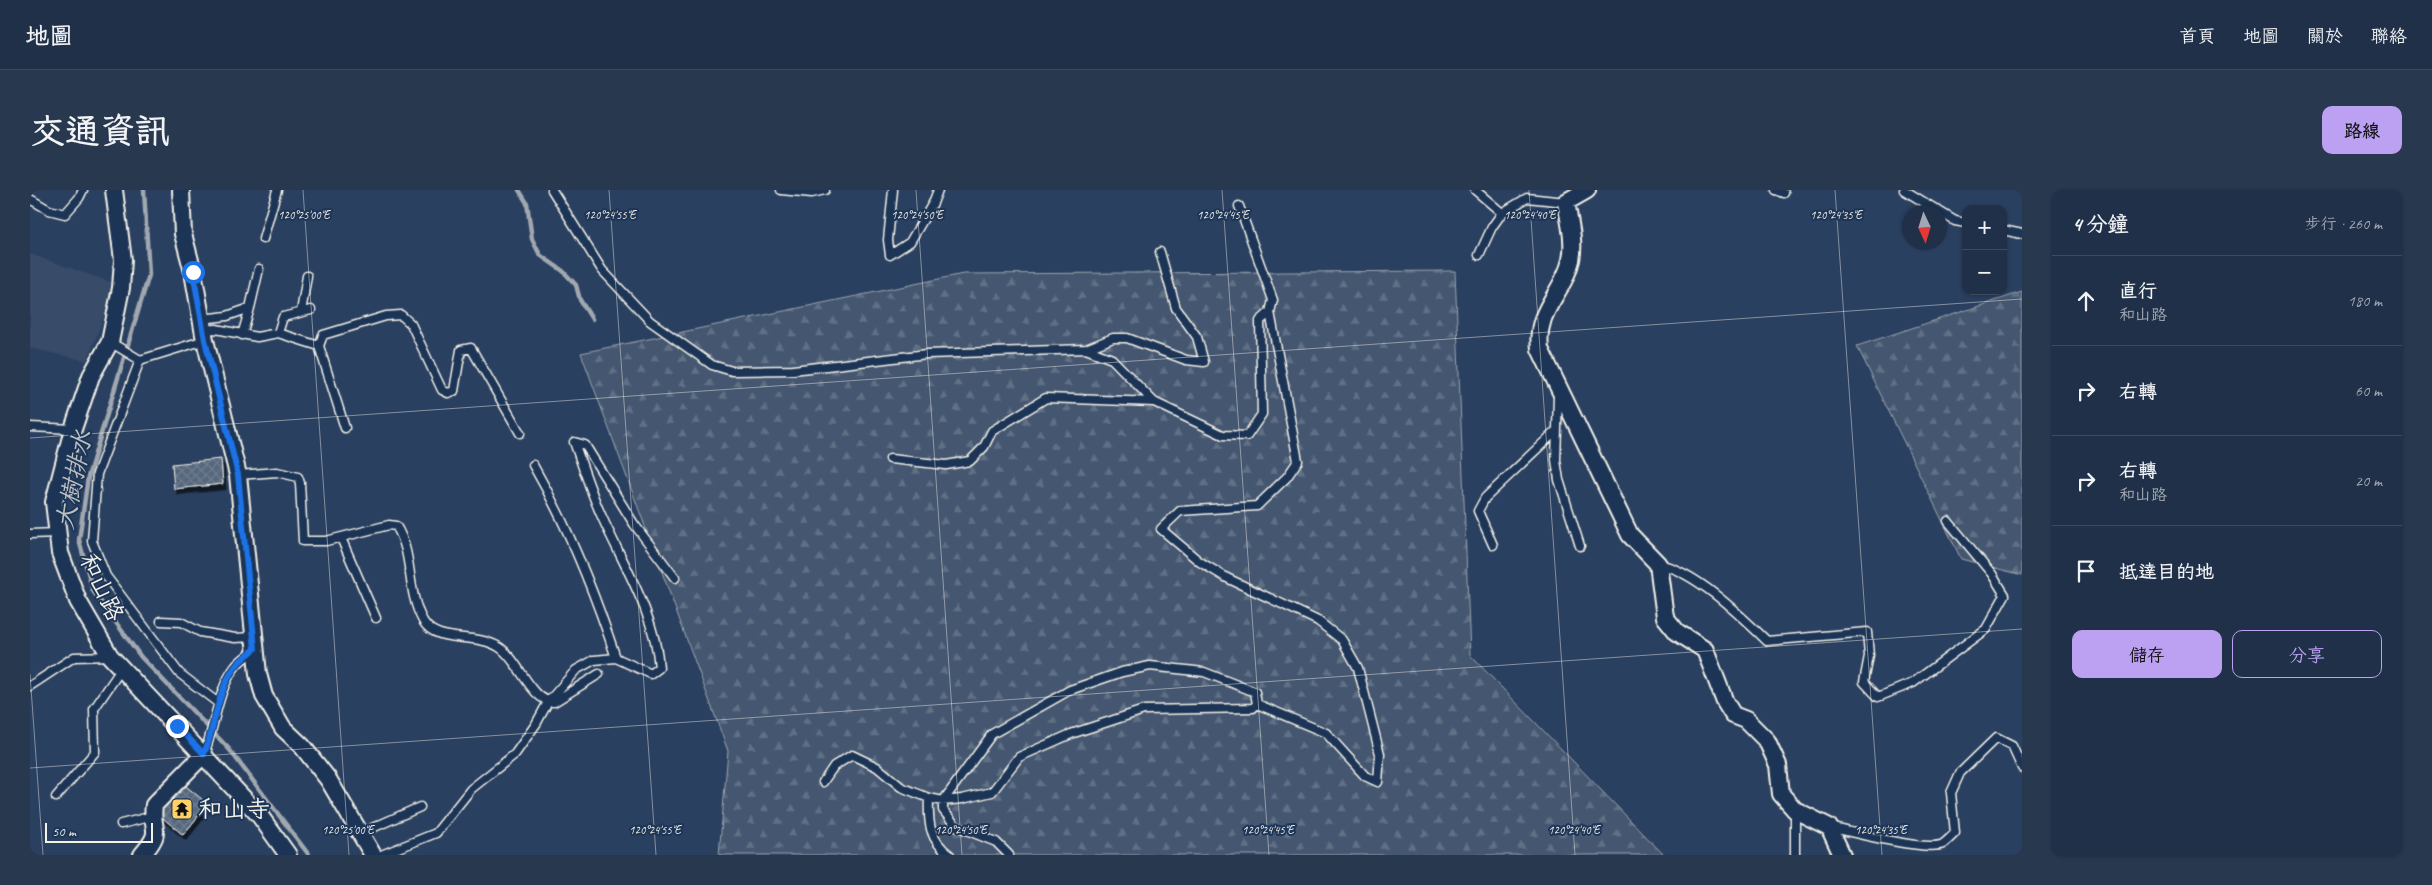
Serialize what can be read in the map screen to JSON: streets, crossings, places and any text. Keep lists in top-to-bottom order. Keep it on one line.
{"streets":{"street":["和山路"]},"water":["大樹排水"],"places":{"temple":["和山寺"]},"scale_bar":"50 m","north":"bottom","page":{"header":"地圖","nav":["首頁","地圖","關於","聯絡"],"buttons":["路線",["儲存","分享"]],"title":"交通資訊","heading":["4 分鐘","步行 · 260 m"],"map_buttons":["+","−"],"list":[["直行","和山路","180 m"],["右轉","60 m"],["右轉","和山路","20 m"],"抵達目的地"],"scale":"50 m"},"coordinates":["120°25'00\"E","120°24'55\"E","120°24'50\"E","120°24'45\"E","120°24'40\"E","120°24'35\"E"]}
